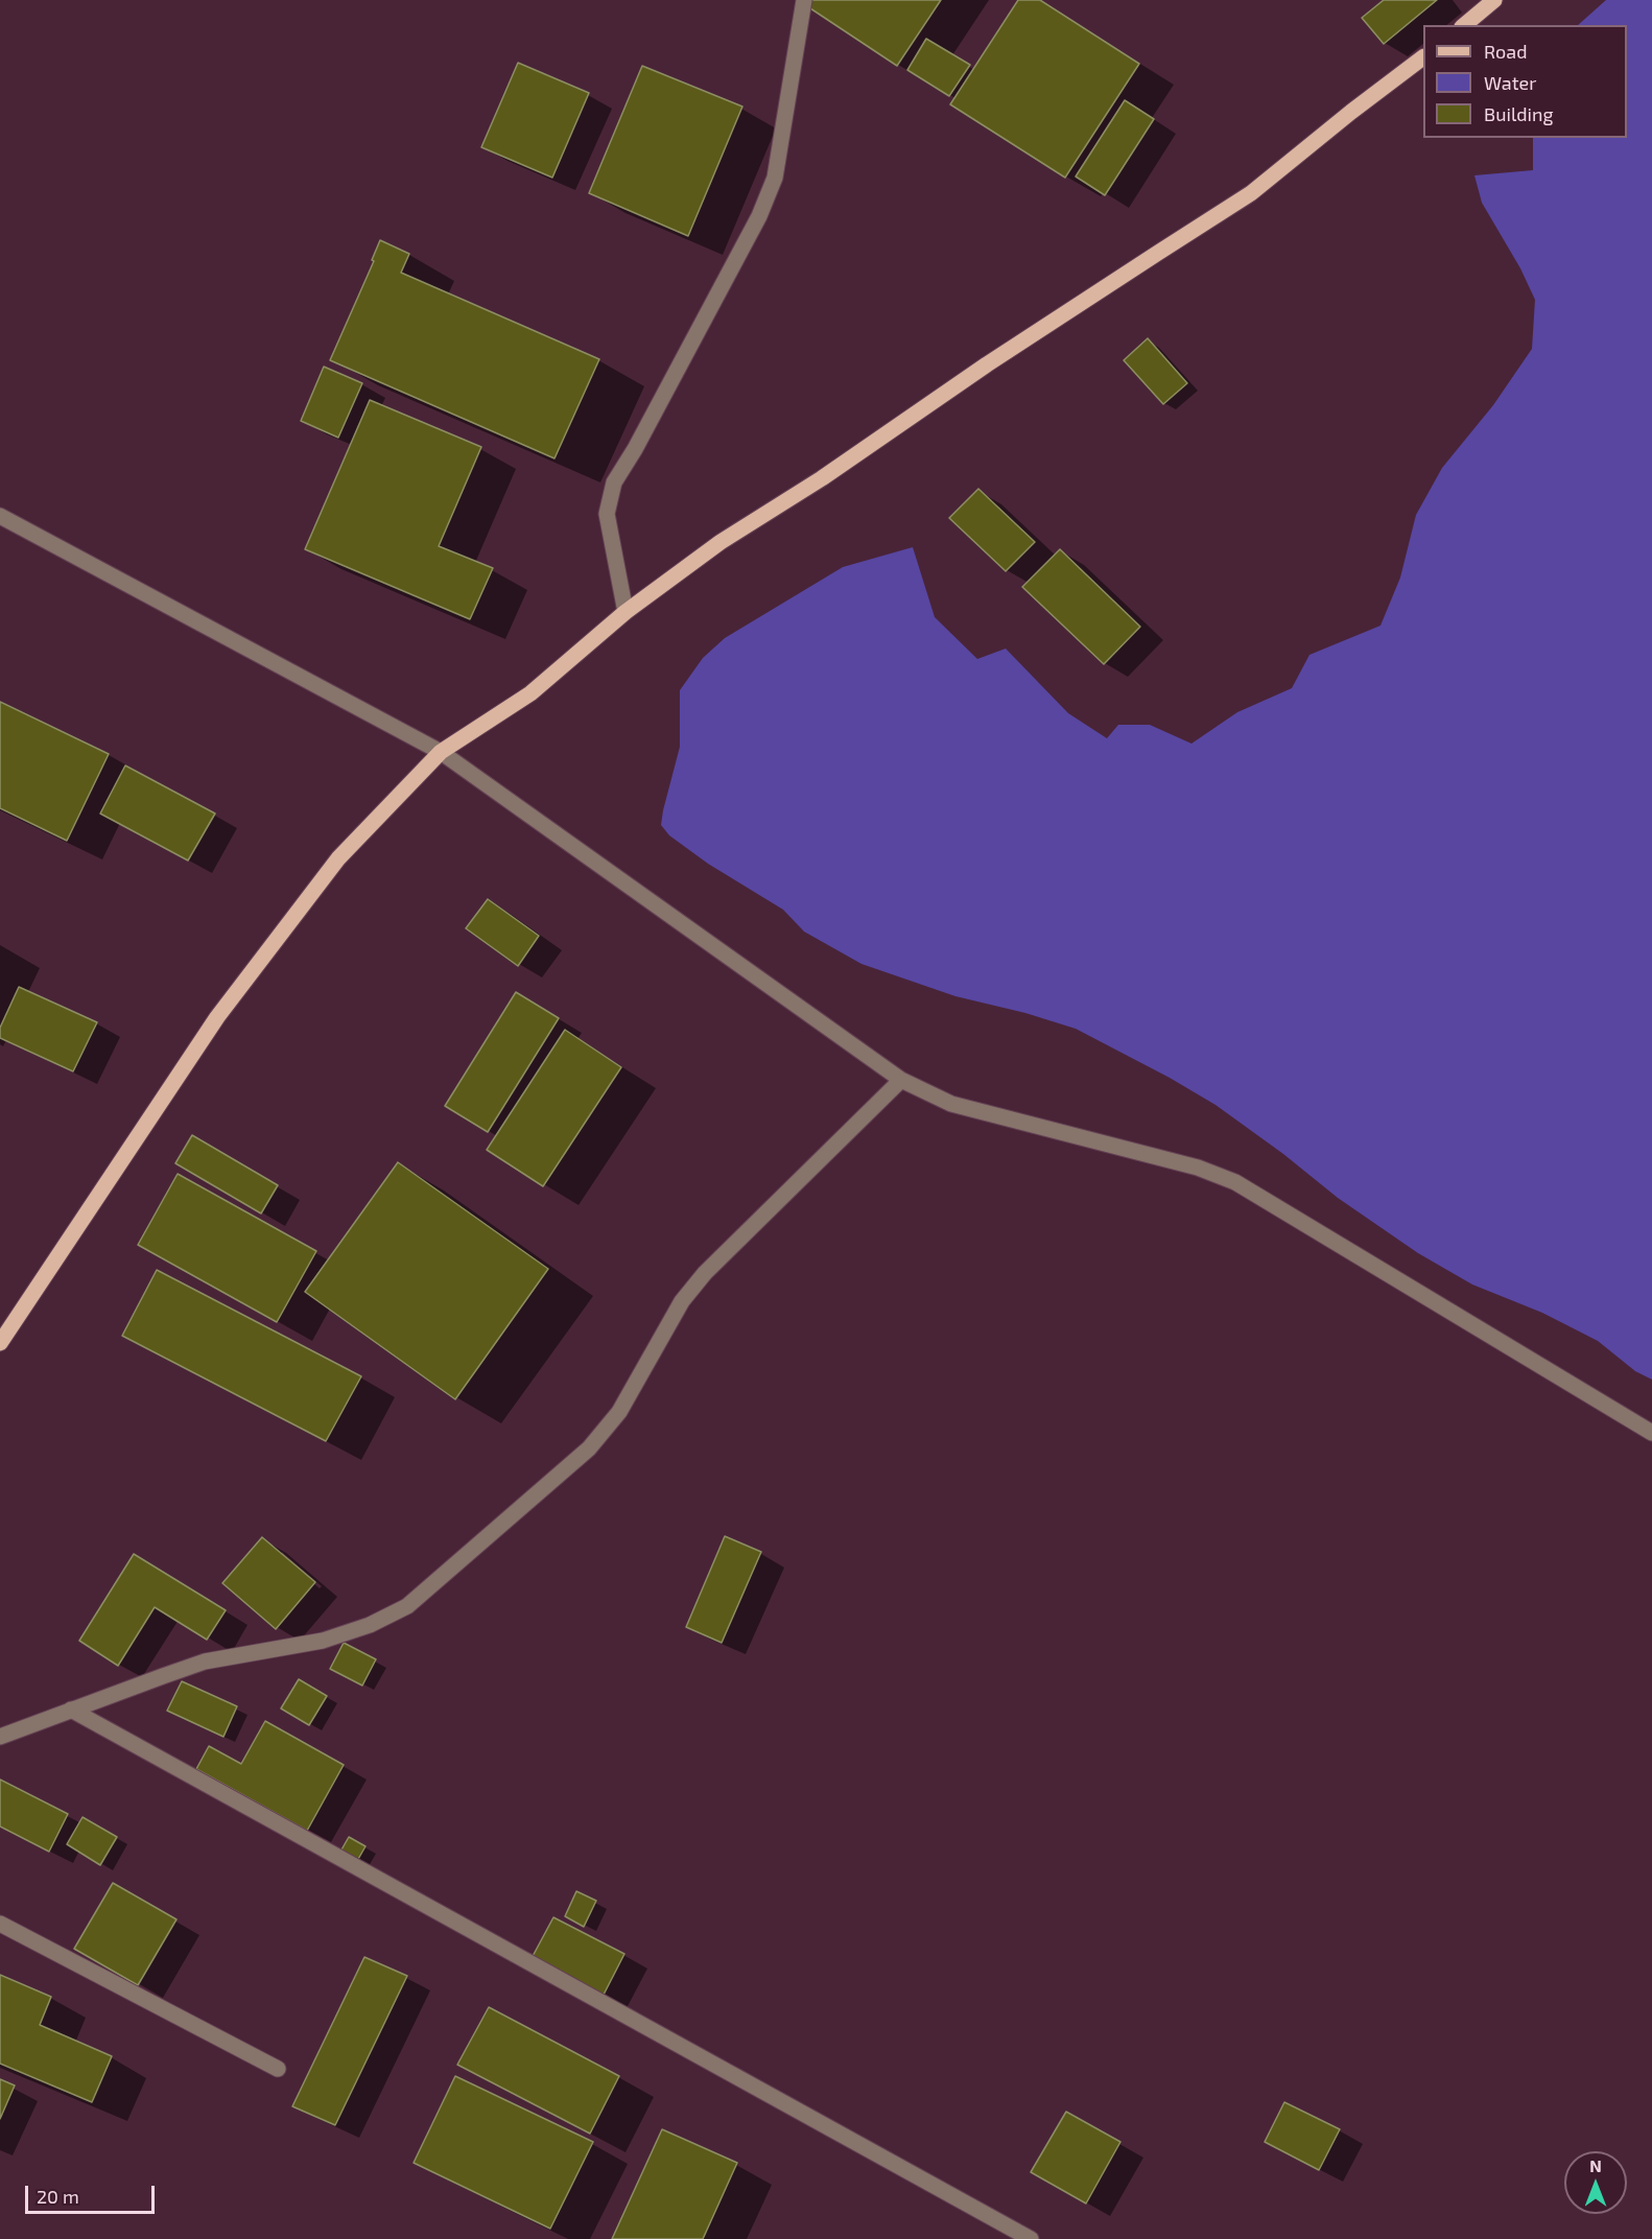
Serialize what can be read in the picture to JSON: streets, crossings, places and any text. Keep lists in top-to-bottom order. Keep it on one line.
{"legend":["Road","Water","Building"],"scale_bar":"20 m","north":"top"}
